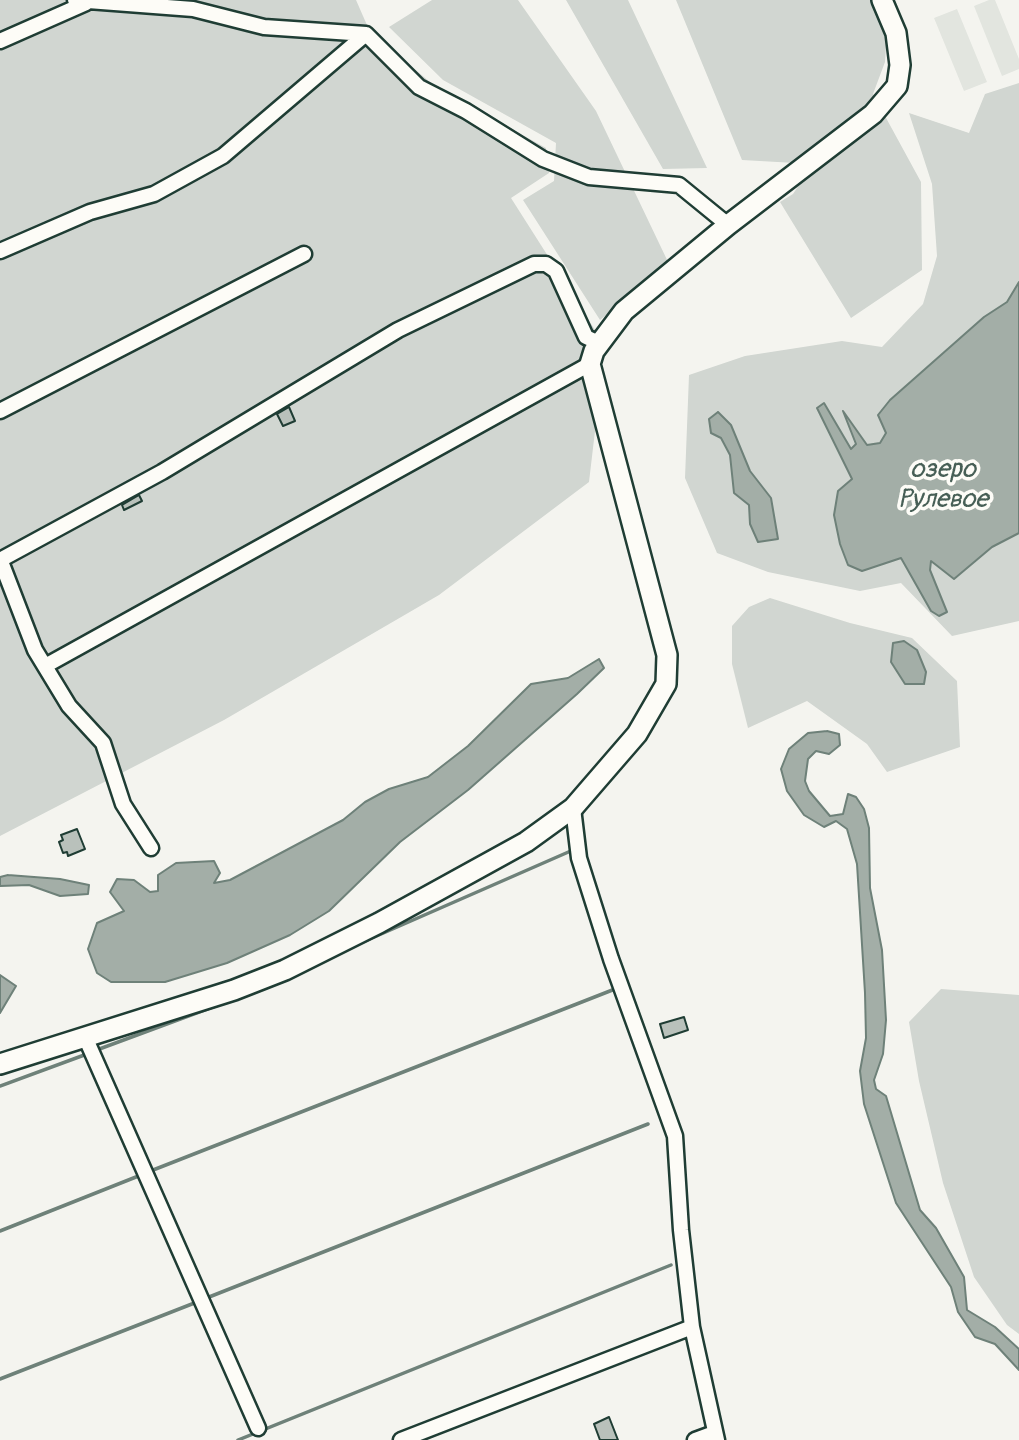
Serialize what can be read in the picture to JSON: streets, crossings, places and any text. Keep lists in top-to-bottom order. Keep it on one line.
{"water":["озеро Рулевое"]}
